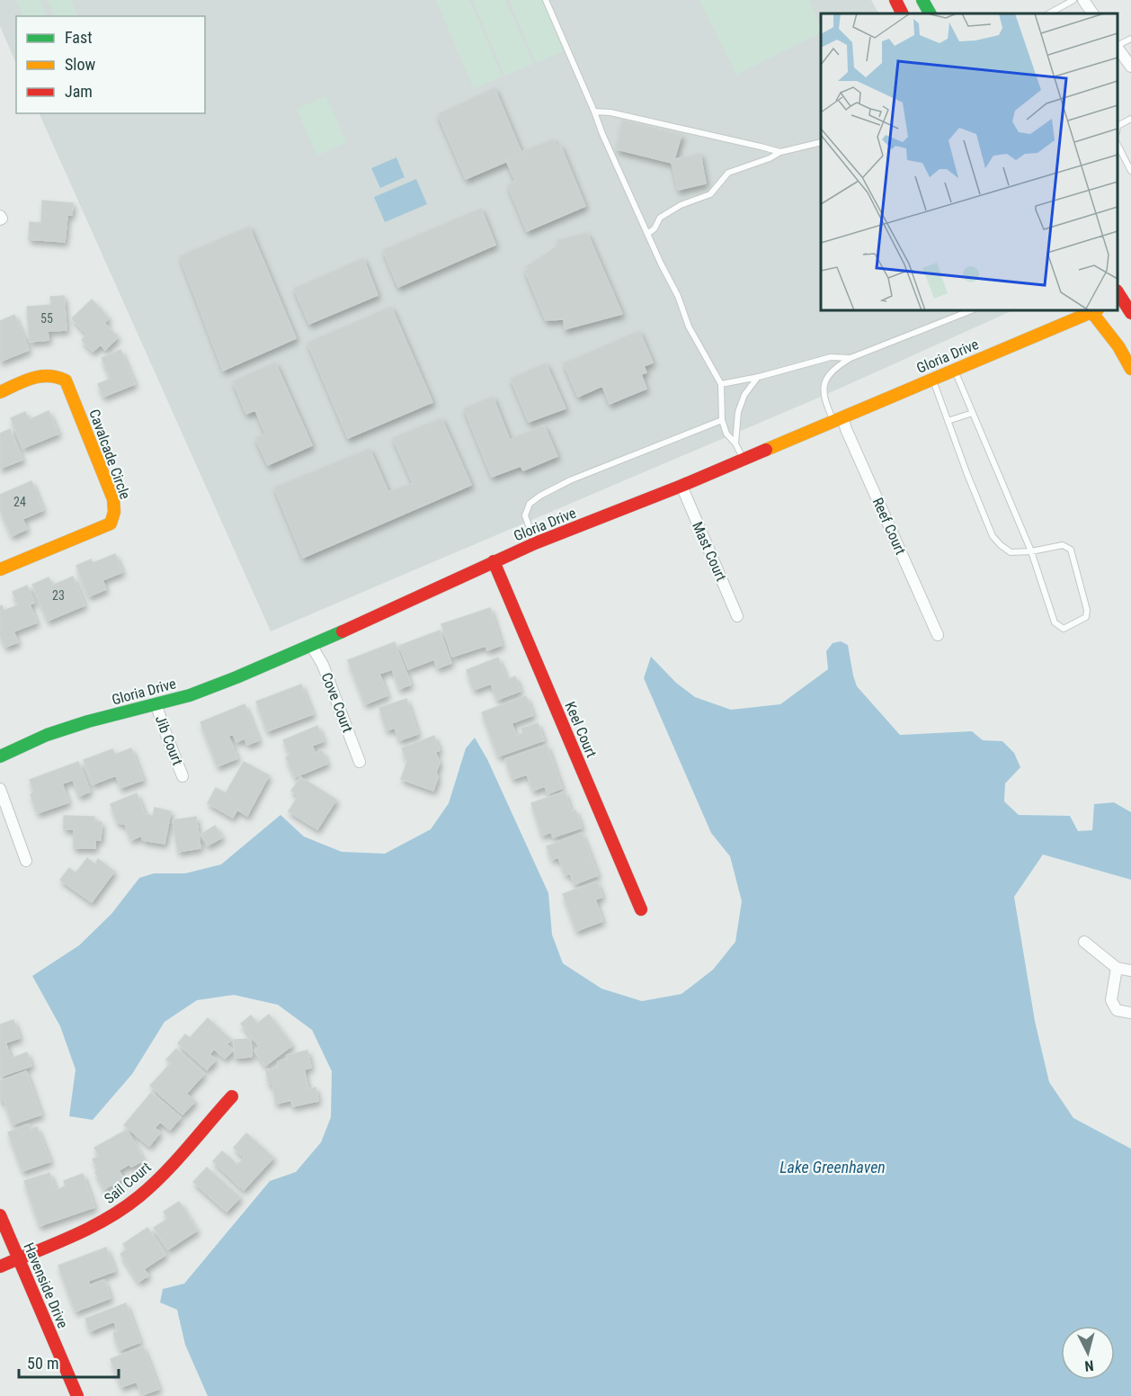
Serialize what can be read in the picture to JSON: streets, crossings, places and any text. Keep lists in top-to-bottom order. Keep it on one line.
{"streets":{"street":["Gloria Drive","Cavalcade Circle","Reef Court","Mast Court","Cove Court","Keel Court","Jib Court","Sail Court","Havenside Drive"]},"crossings":[["Gloria Drive","Reef Court"],["Gloria Drive","Mast Court"],["Gloria Drive","Cove Court"],["Gloria Drive","Keel Court"],["Gloria Drive","Jib Court"],["Sail Court","Havenside Drive"]],"water":["Lake Greenhaven"],"house_numbers":["55","24","23"],"legend":["Fast","Slow","Jam"],"scale_bar":"50 m","north":"bottom"}
